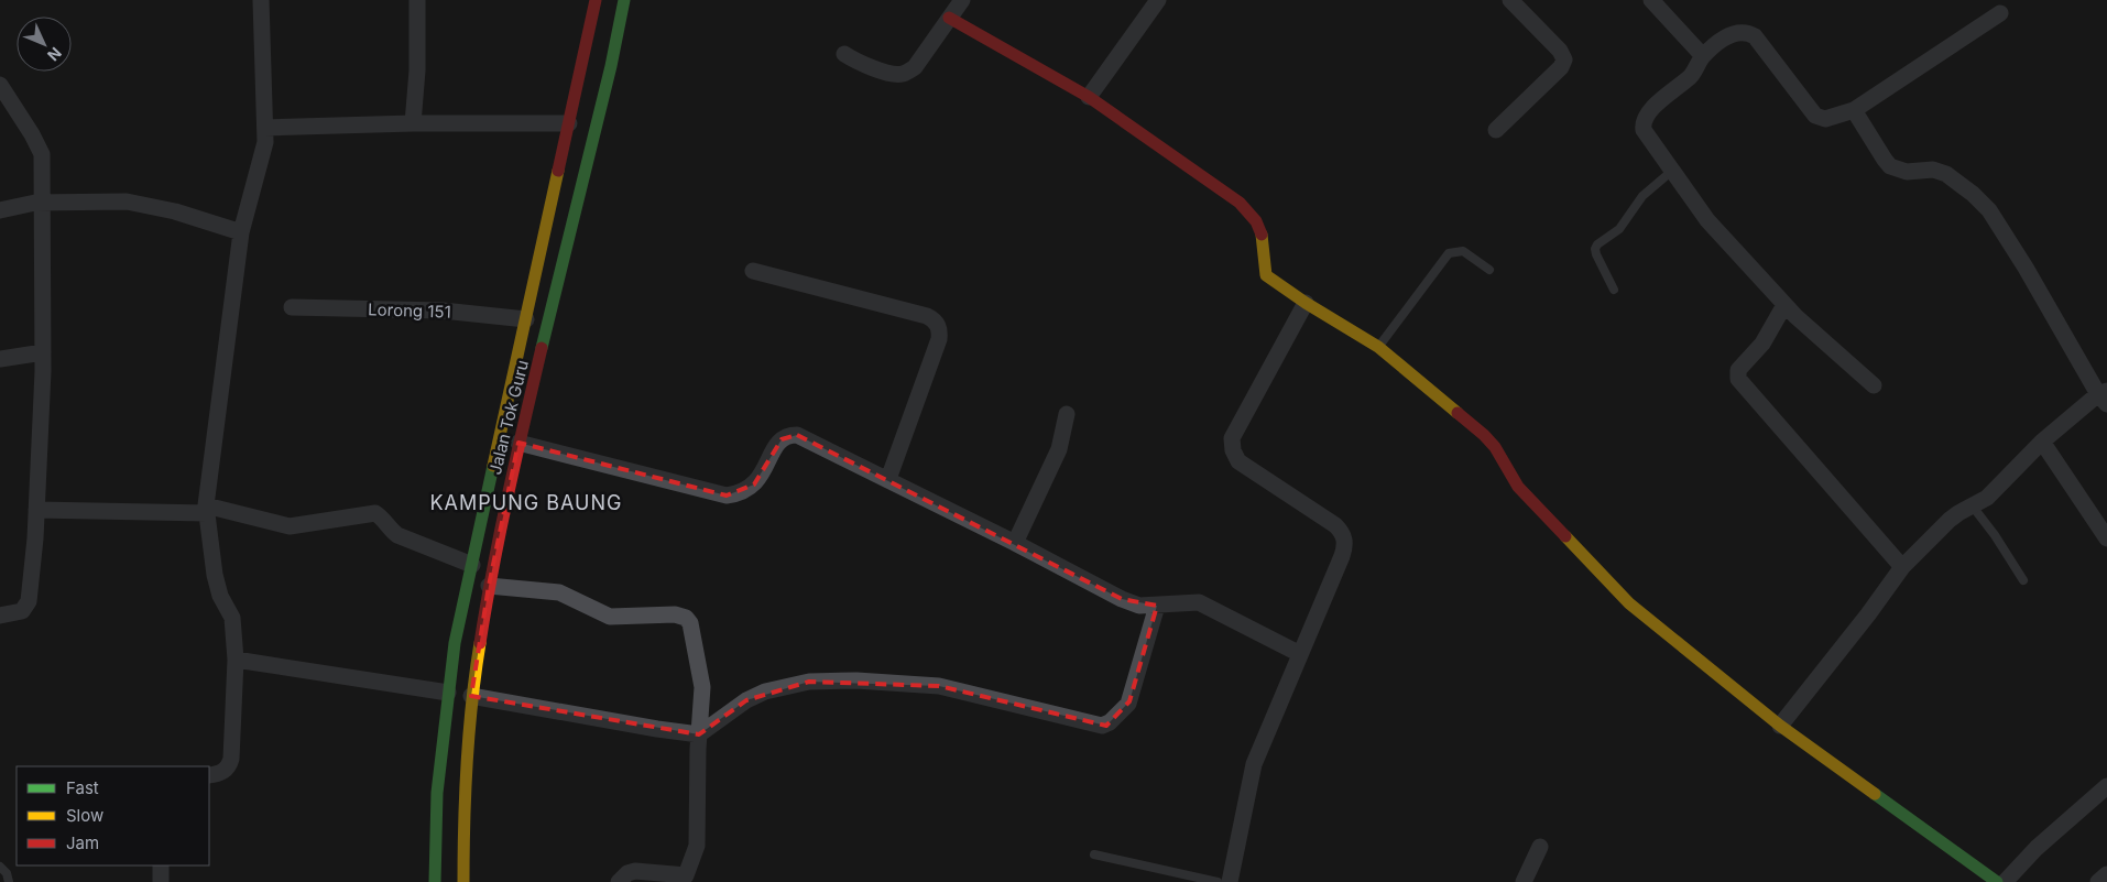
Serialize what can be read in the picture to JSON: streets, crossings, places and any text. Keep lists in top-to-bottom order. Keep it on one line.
{"streets":{"main road":["Jalan Tok Guru"],"street":["Lorong 151"]},"crossings":[["Lorong 151","Jalan Tok Guru"]],"districts":["KAMPUNG BAUNG"],"legend":["Fast","Slow","Jam"],"north":"bottom right"}
